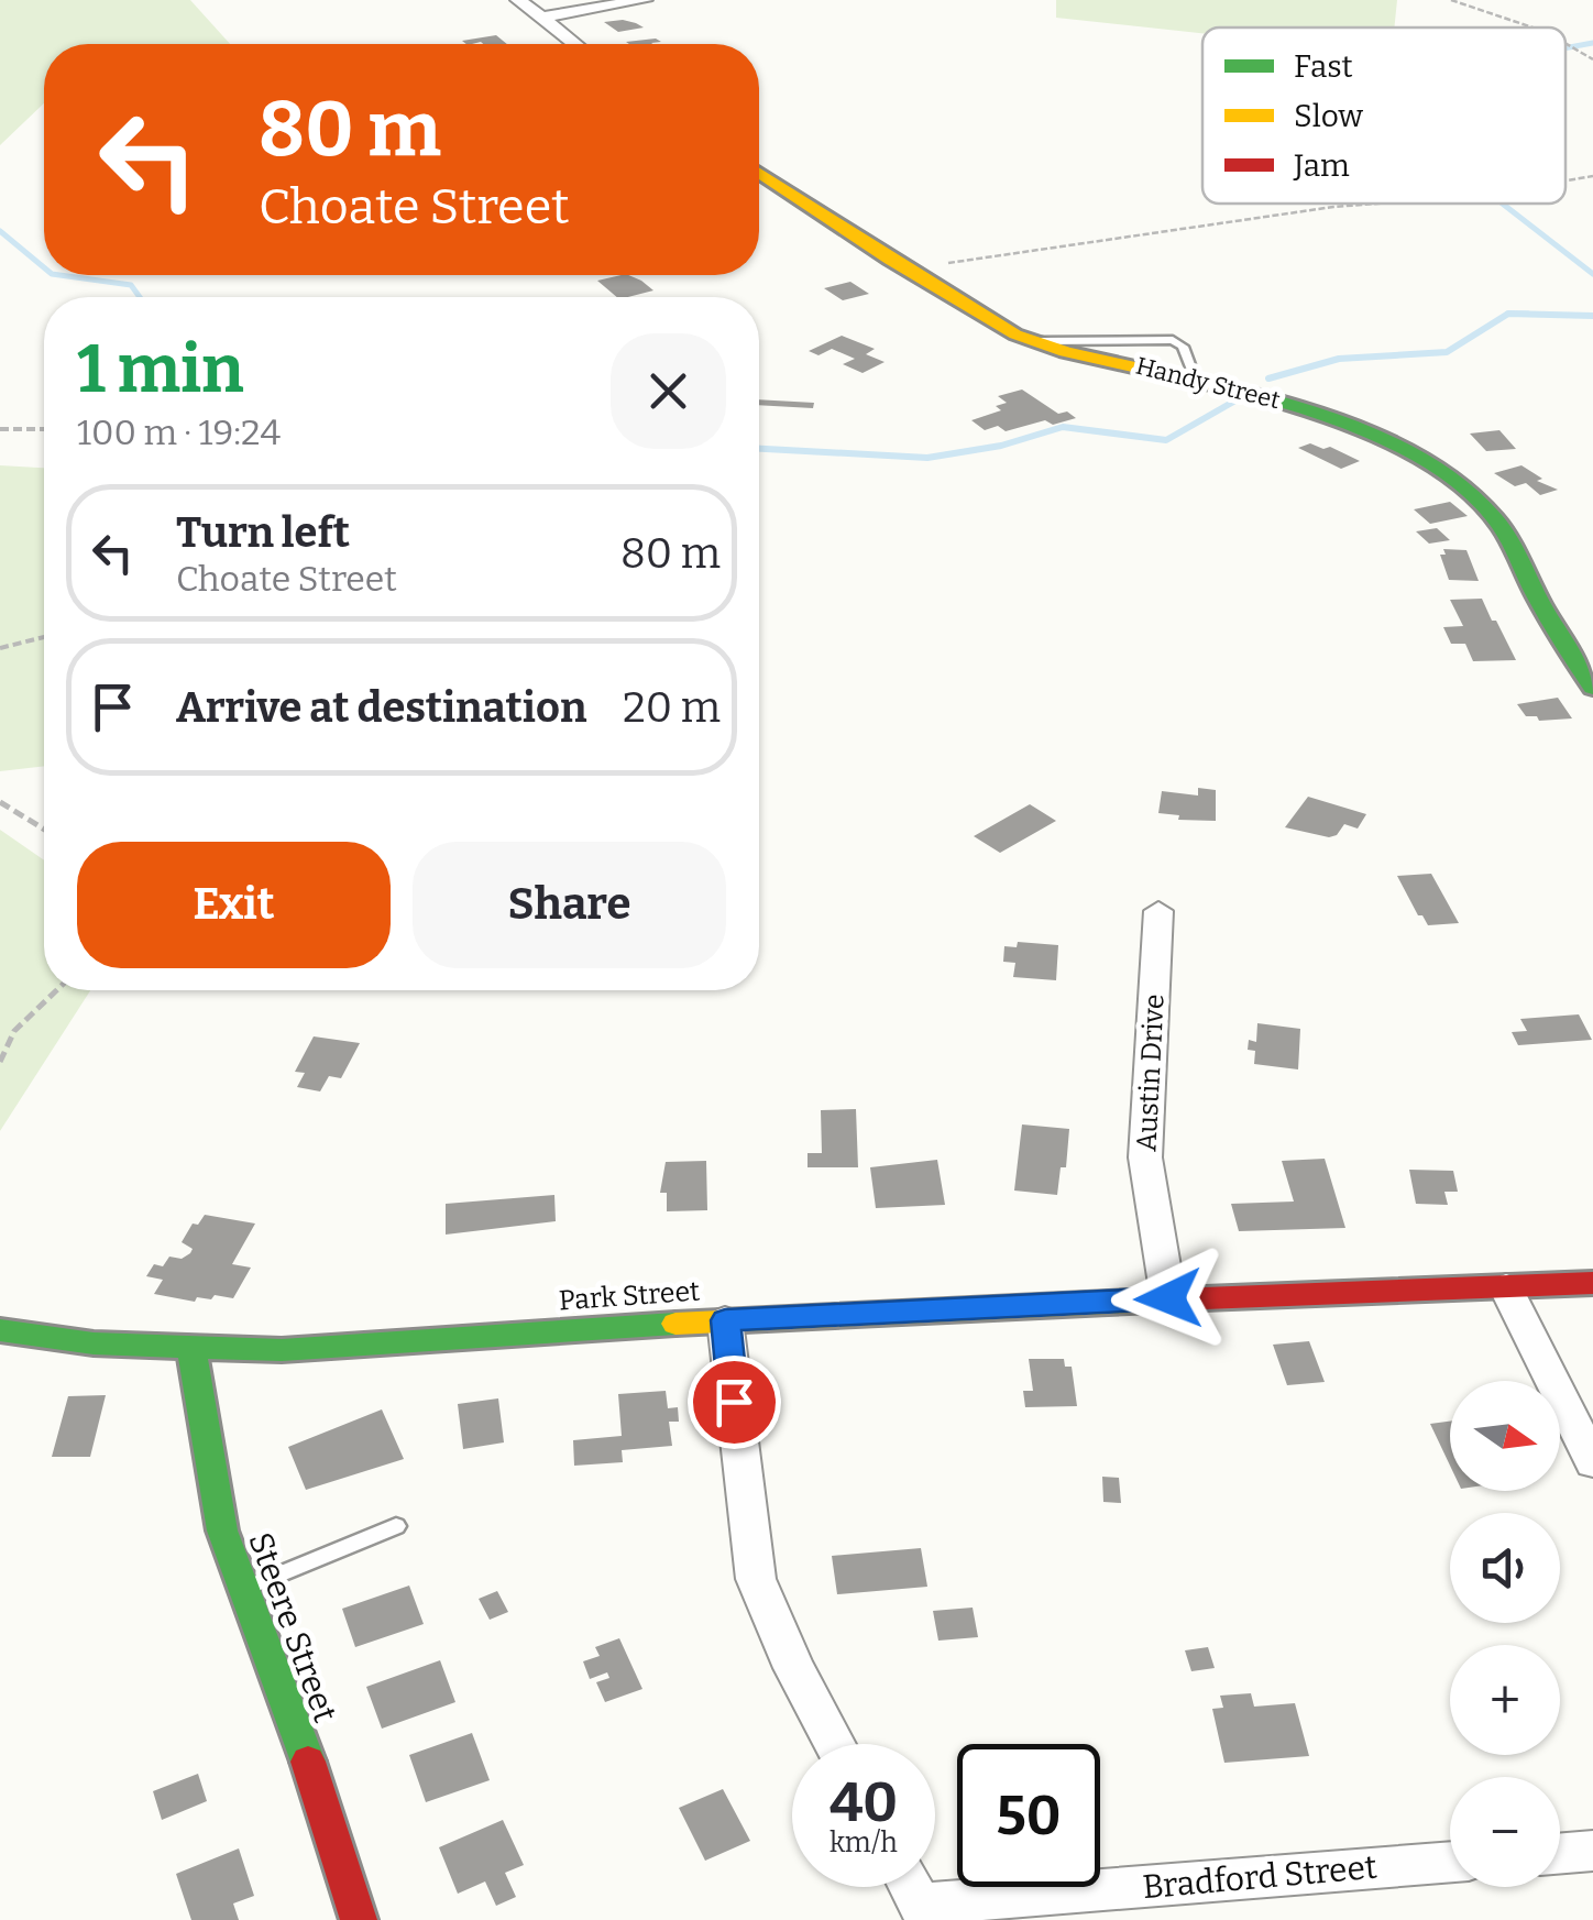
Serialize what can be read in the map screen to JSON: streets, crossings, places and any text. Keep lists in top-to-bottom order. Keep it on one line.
{"streets":{"street":["Handy Street","Austin Drive","Park Street","Steere Street","Bradford Street"]},"crossings":[["Austin Drive","Park Street"],["Park Street","Steere Street"]],"legend":["Fast","Slow","Jam"],"north":"right","page":{"turn":["80 m","Choate Street"],"heading":["1 min","100 m · 19:24"],"list":[{"name":"Turn left","note":"Choate Street","value":"80 m"},{"name":"Arrive at destination","value":"20 m"}],"buttons":["Exit","Share"],"map_buttons":["+","−"],"speed":"40 km/h","limit":"50"}}
